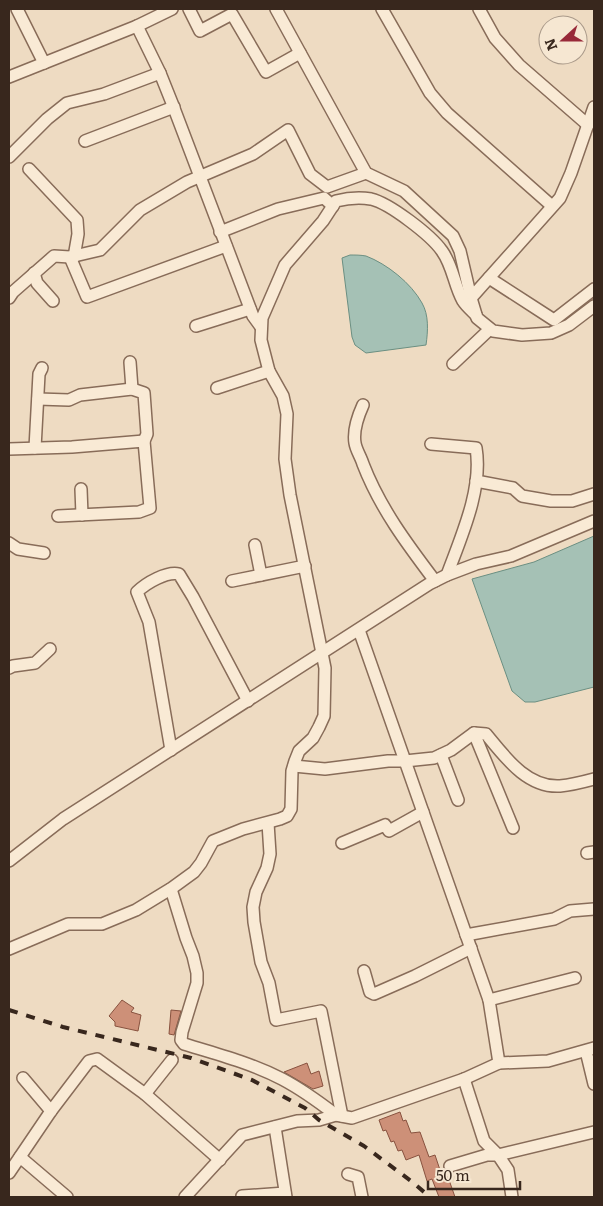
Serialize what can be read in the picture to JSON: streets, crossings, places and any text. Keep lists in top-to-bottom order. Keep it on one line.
{"scale_bar":"50 m","north":"left"}
